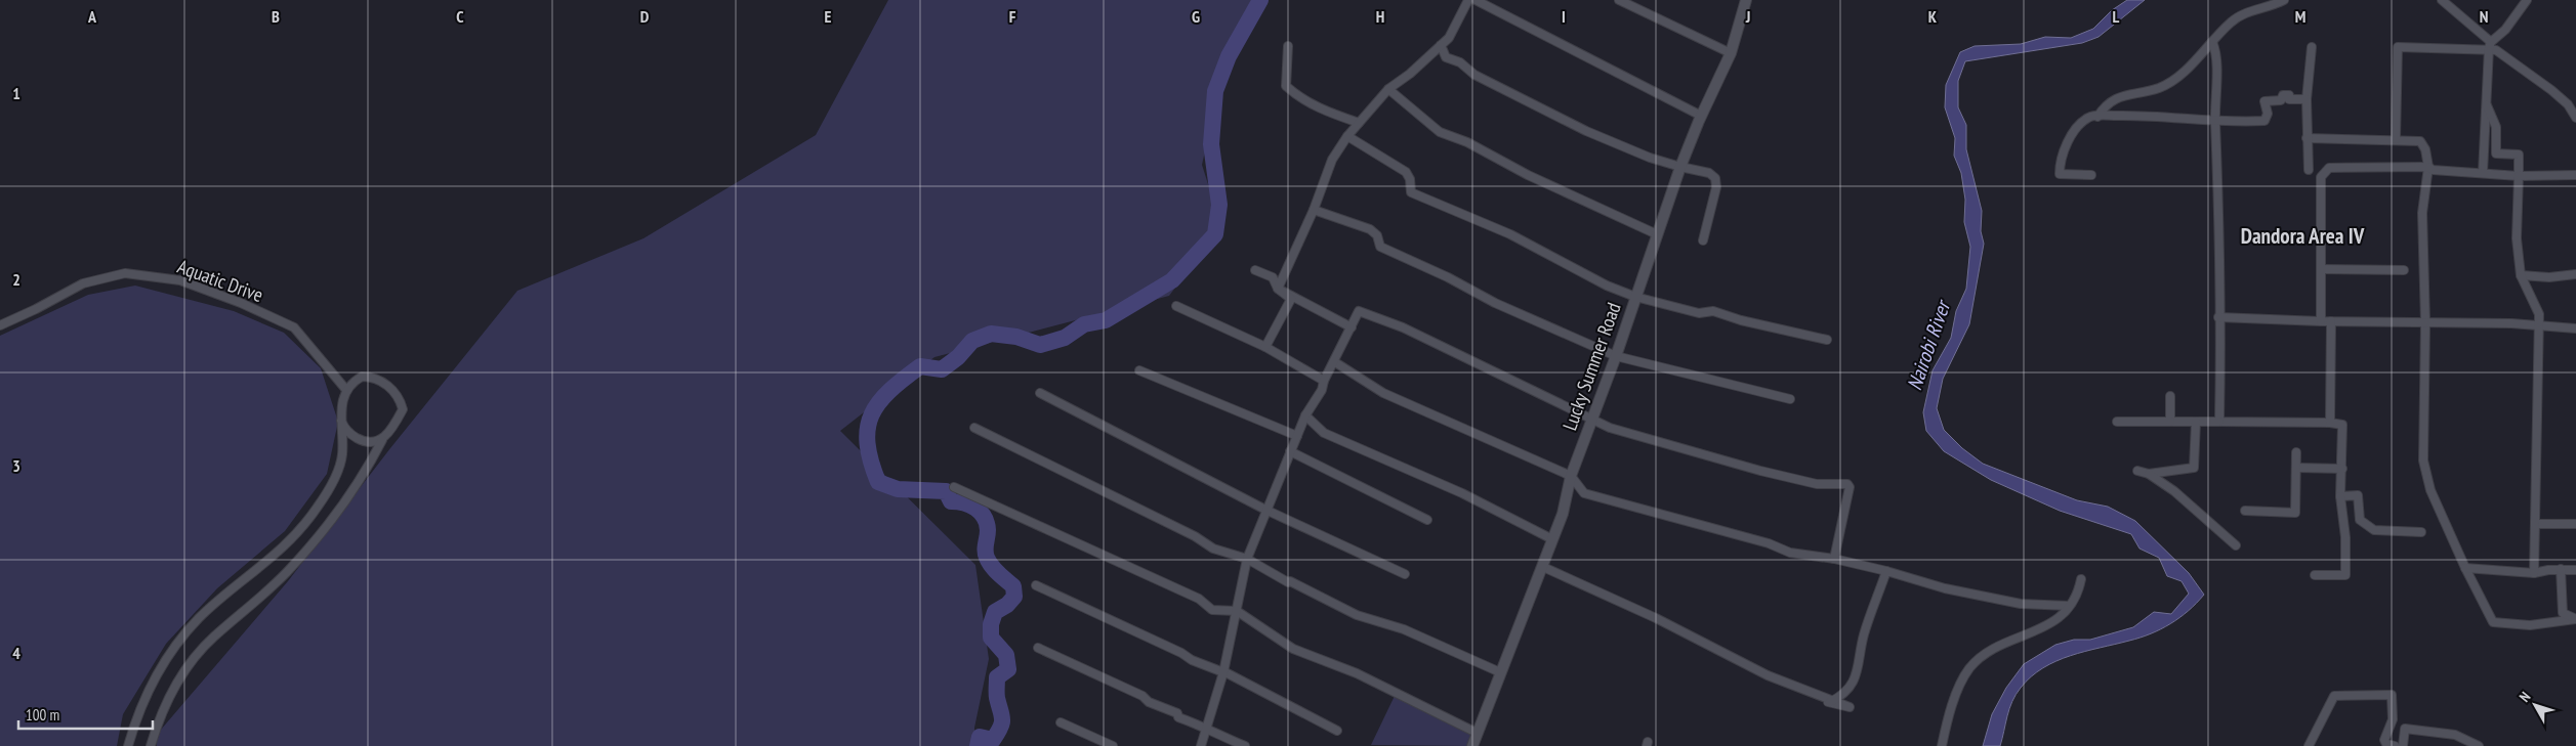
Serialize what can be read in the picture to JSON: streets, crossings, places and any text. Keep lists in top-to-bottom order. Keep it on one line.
{"streets":{"street":["Aquatic Drive","Lucky Summer Road"]},"districts":["Dandora Area IV"],"water":["Nairobi River"],"scale_bar":"100 m","north":"top left","grid":{"columns":["A","B","C","D","E","F","G","H","I","J","K","L","M","N"],"rows":["1","2","3","4"]}}
